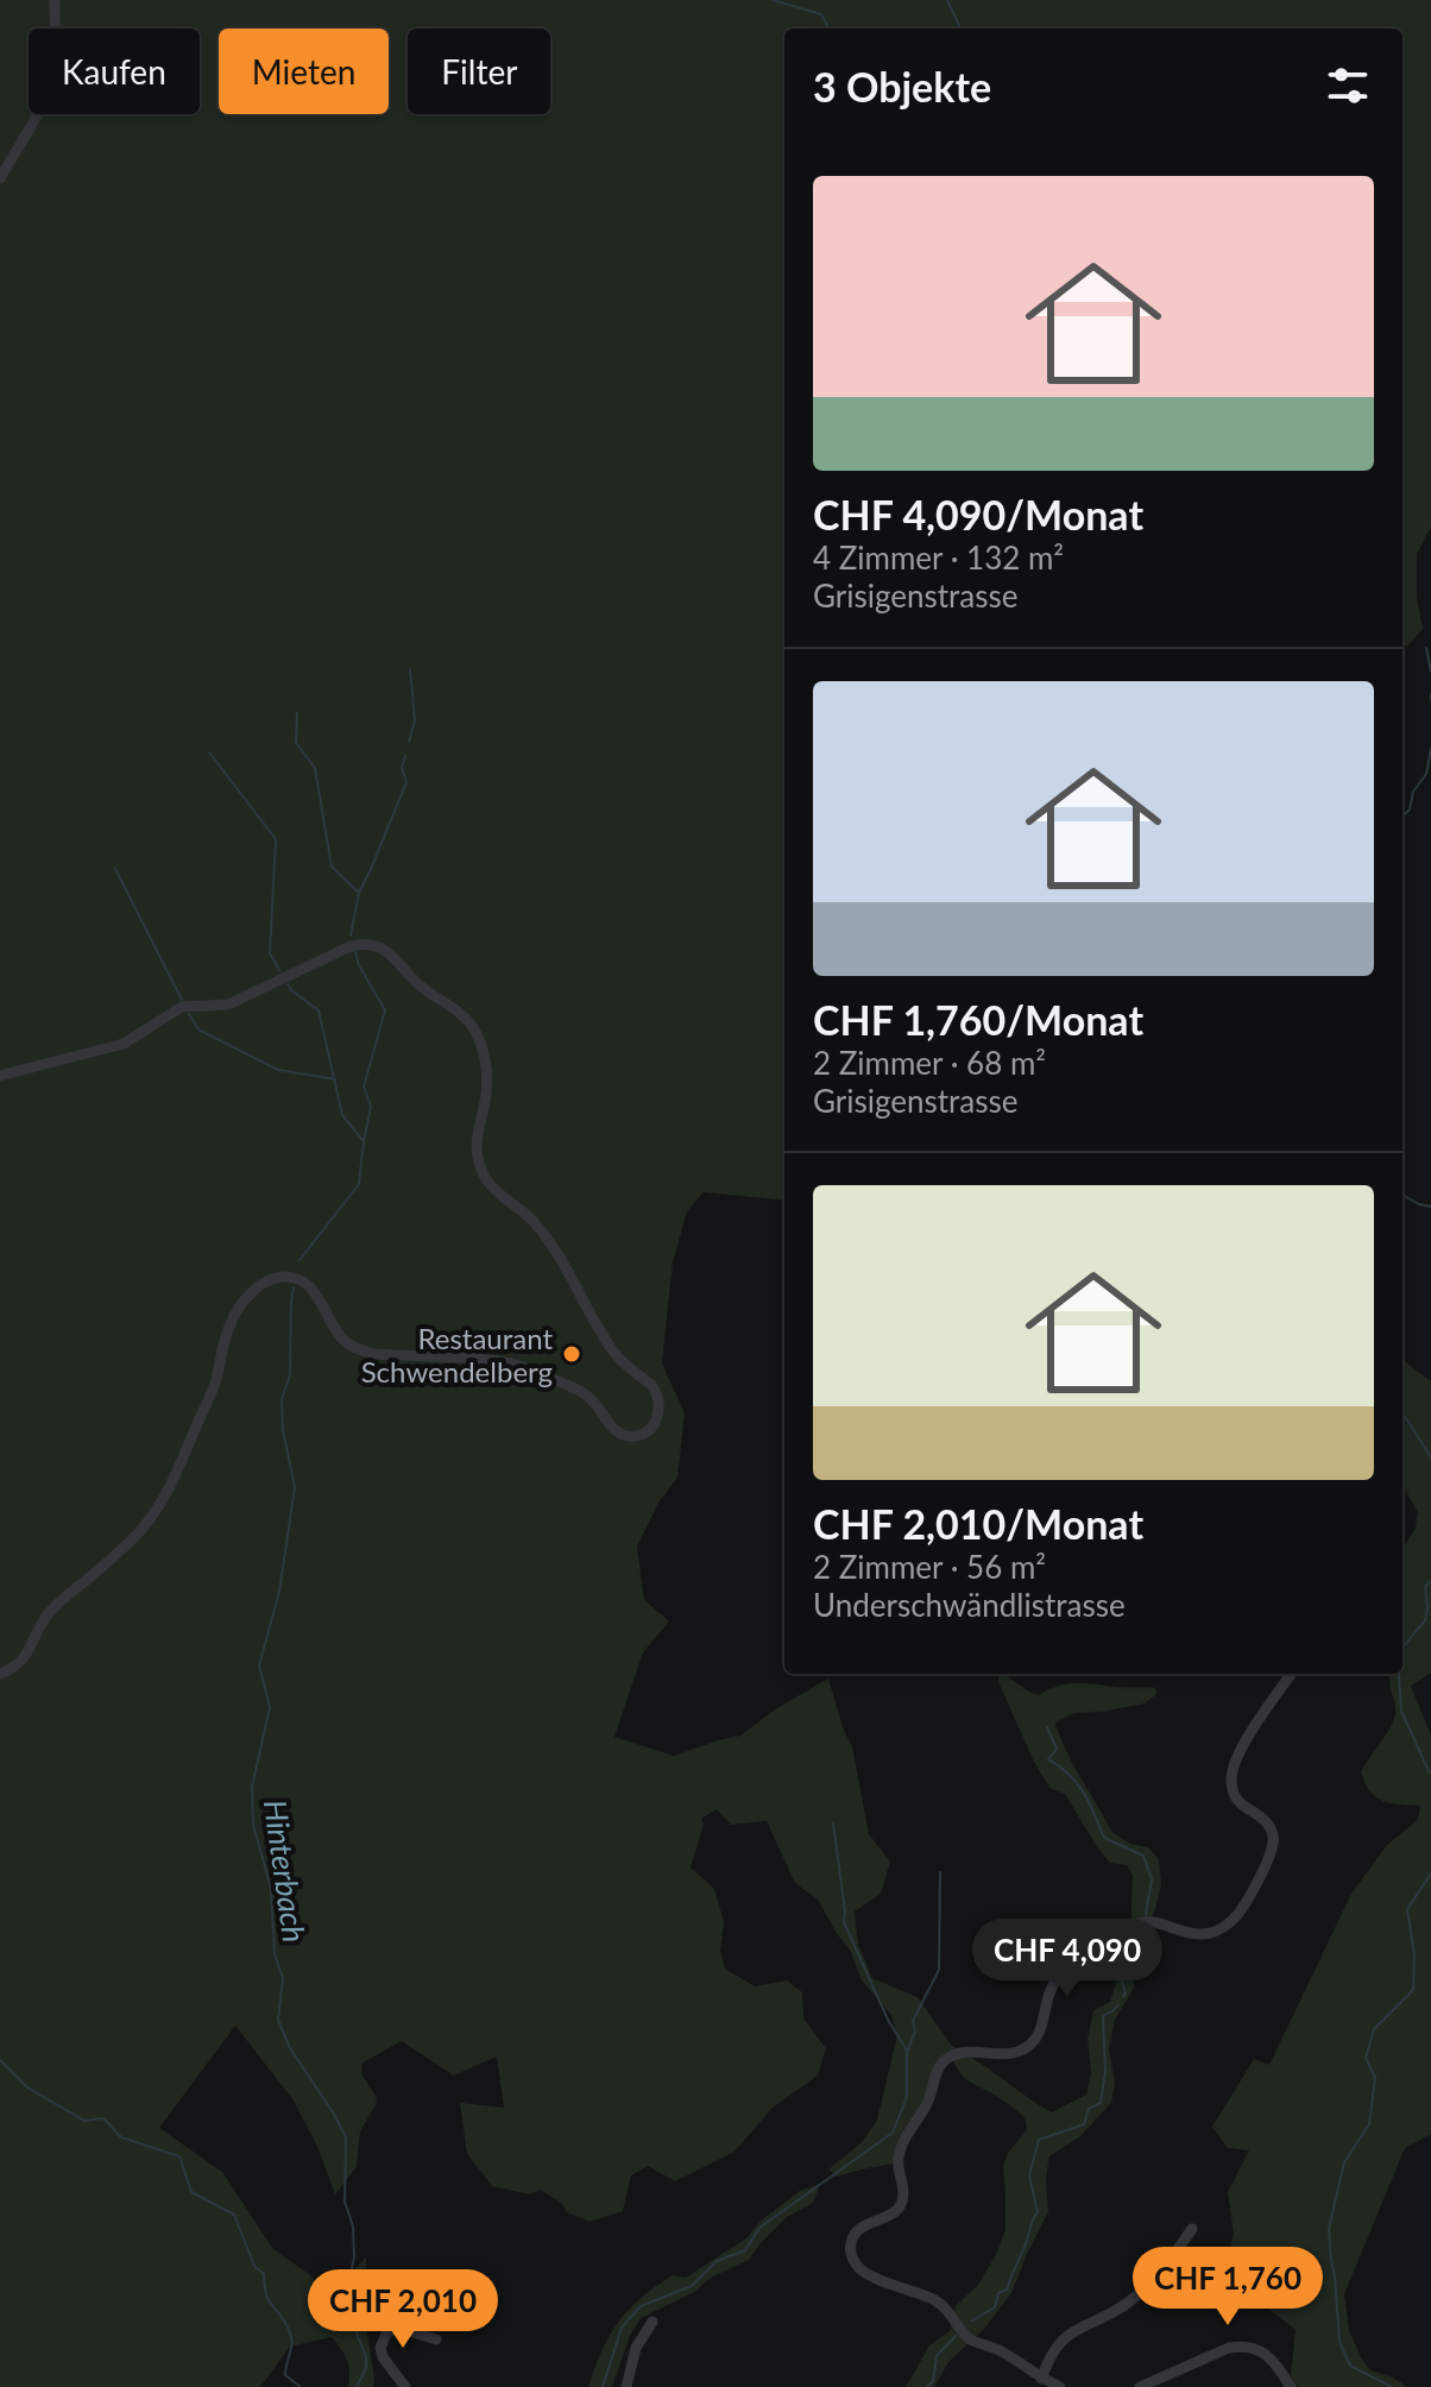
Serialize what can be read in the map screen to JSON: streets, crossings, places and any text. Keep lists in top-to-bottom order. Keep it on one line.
{"water":["Hinterbach"],"places":["Restaurant Schwendelberg"],"page":{"chip":["Kaufen","Mieten","Filter"],"heading":"3 Objekte","list":[{"name":"CHF 4,090/Monat","note":"4 Zimmer · 132 m² · Grisigenstrasse"},{"name":"CHF 1,760/Monat","note":"2 Zimmer · 68 m² · Grisigenstrasse"},{"name":"CHF 2,010/Monat","note":"2 Zimmer · 56 m² · Underschwändlistrasse"}],"price":["CHF 4,090","CHF 1,760","CHF 2,010"]}}
